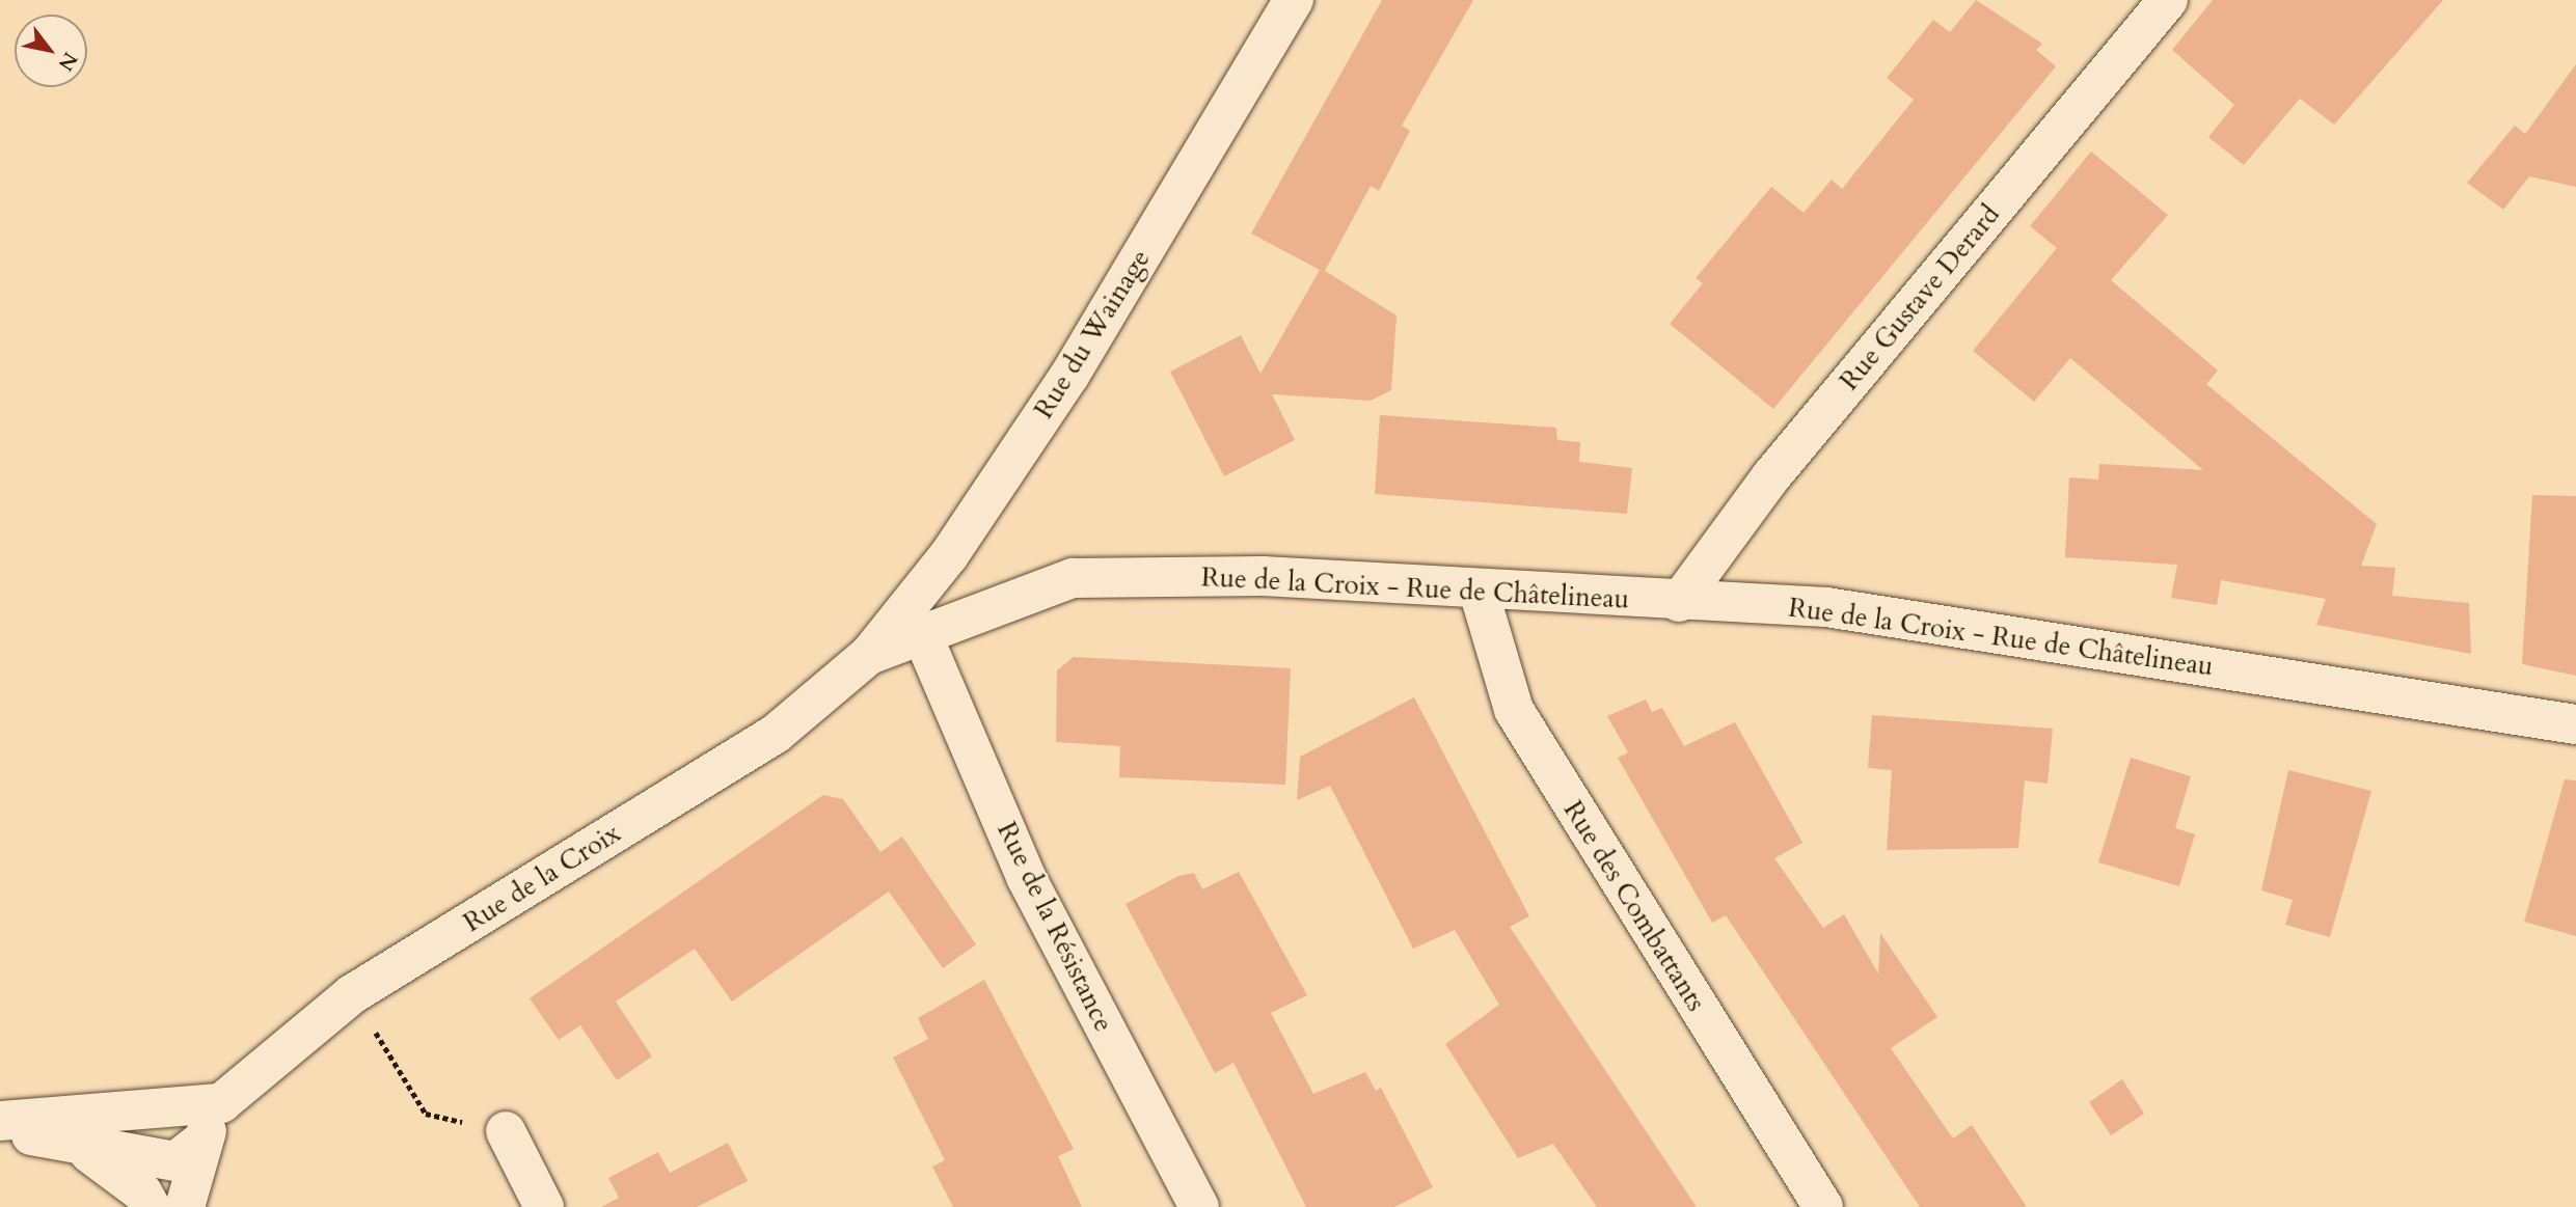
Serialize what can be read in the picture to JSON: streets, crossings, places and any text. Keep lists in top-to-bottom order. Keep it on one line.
{"streets":{"street":["Rue Gustave Derard","Rue du Wainage","Rue de la Croix - Rue de Châtelineau","Rue de la Croix","Rue des Combattants","Rue de la Résistance"]},"crossings":[["Rue Gustave Derard","Rue de la Croix - Rue de Châtelineau"],["Rue du Wainage","Rue de la Croix"],["Rue de la Croix - Rue de Châtelineau","Rue de la Croix"],["Rue de la Croix - Rue de Châtelineau","Rue des Combattants"],["Rue de la Croix","Rue de la Résistance"]],"north":"bottom right"}
